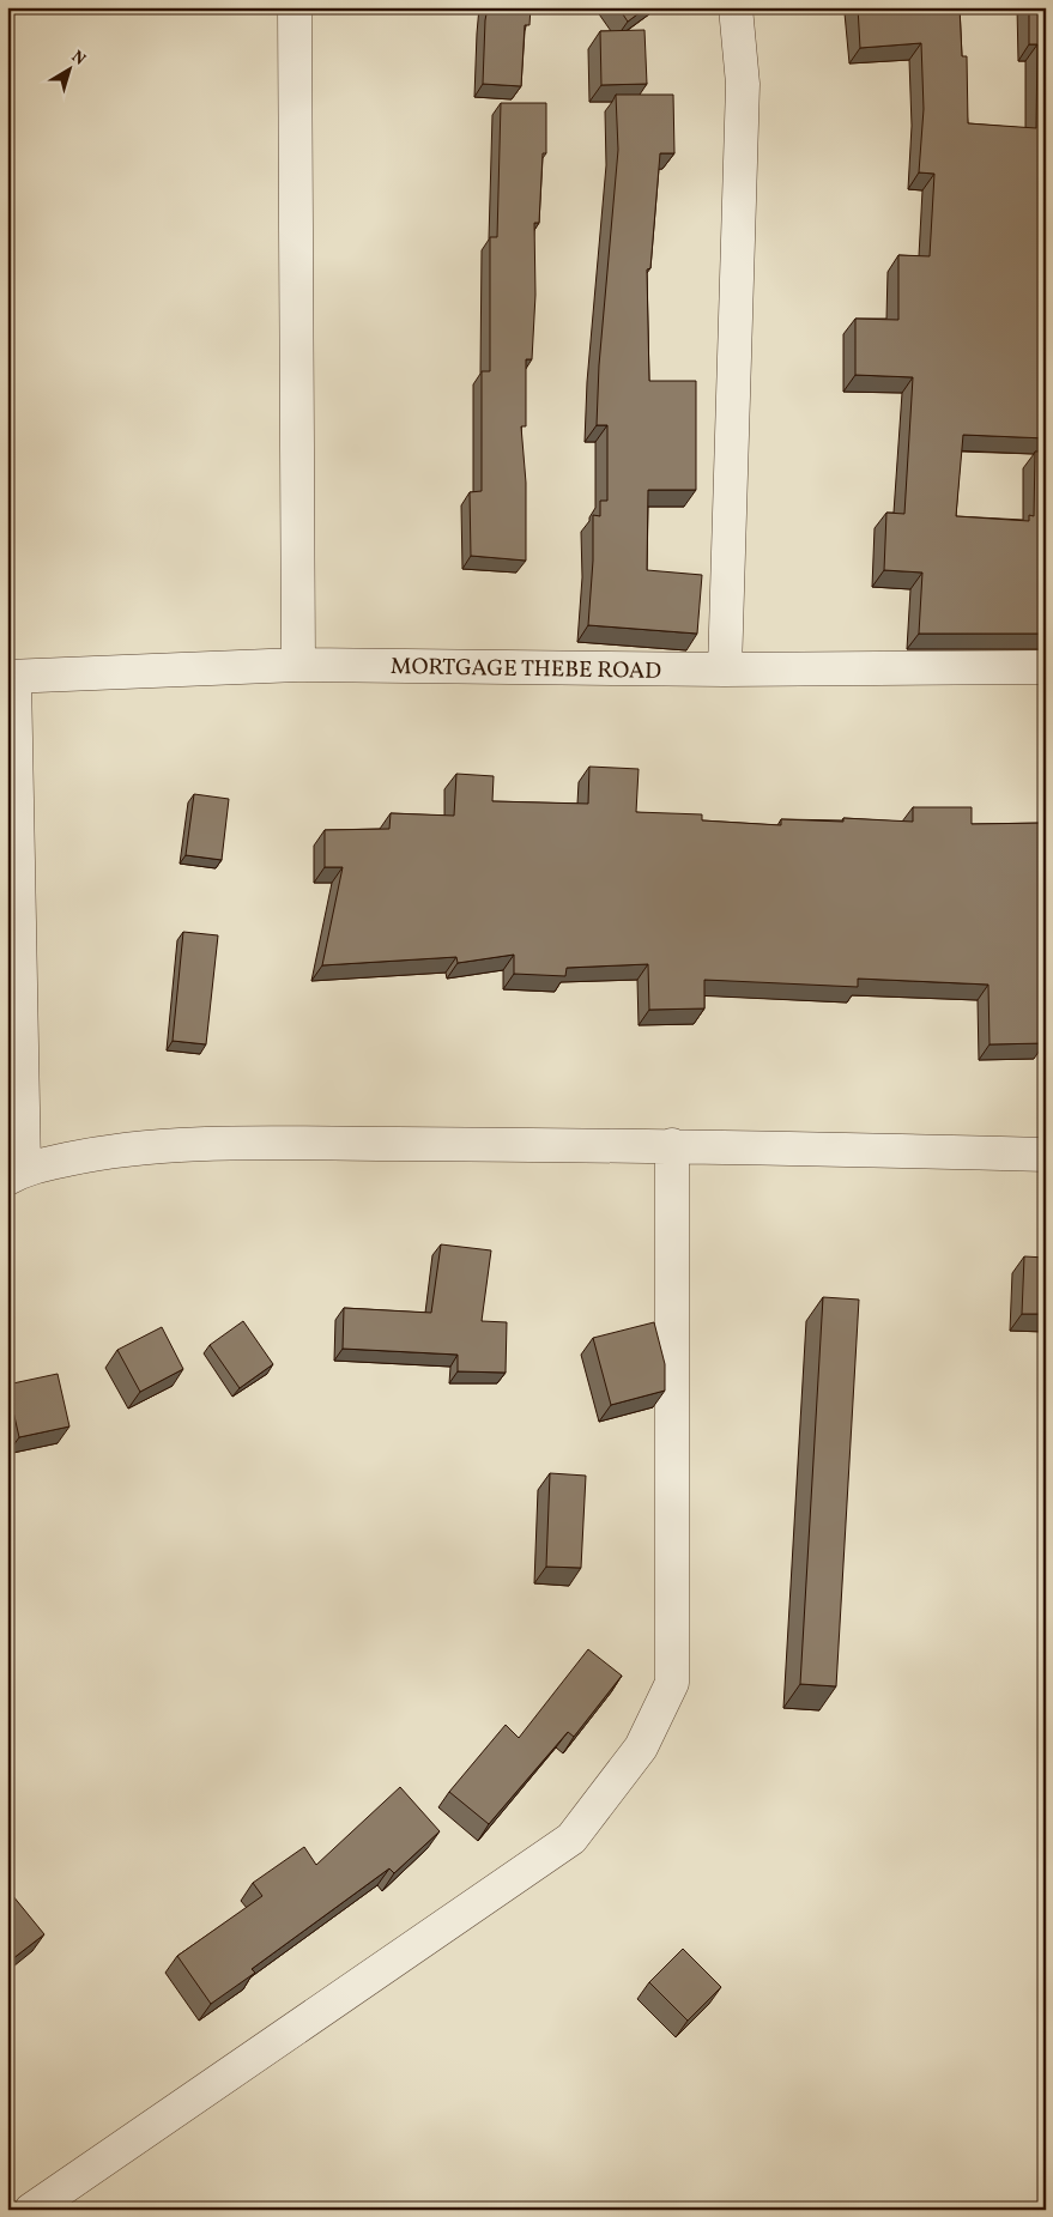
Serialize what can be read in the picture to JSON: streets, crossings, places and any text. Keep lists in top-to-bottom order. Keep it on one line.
{"streets":{"street":["MORTGAGE THEBE ROAD"]},"north":"top right"}
